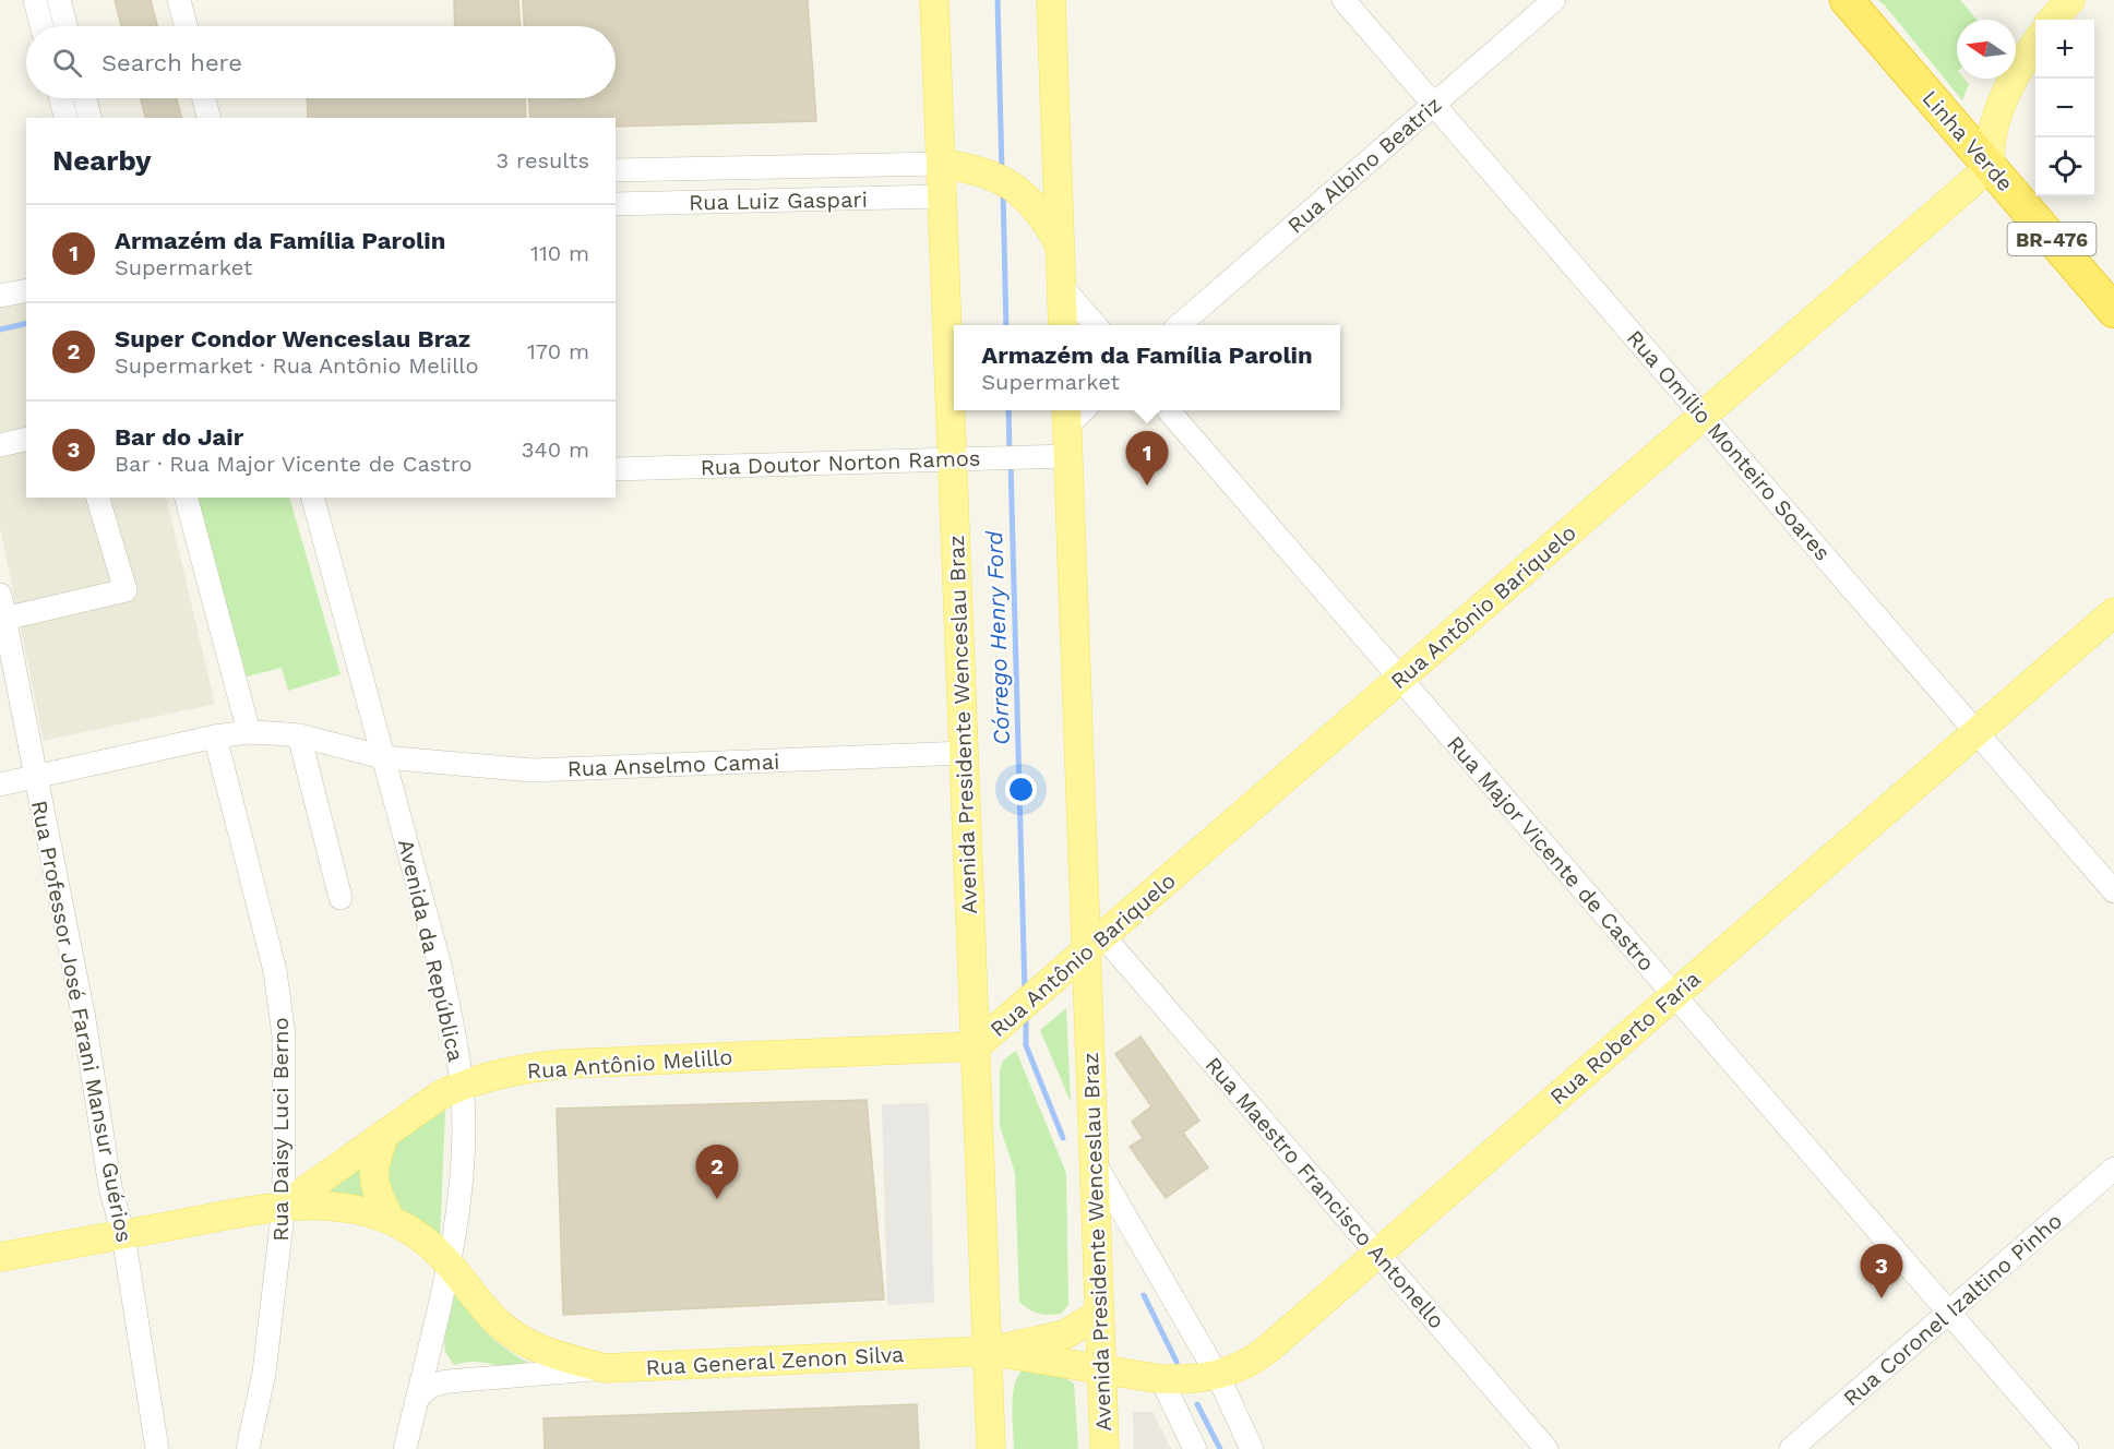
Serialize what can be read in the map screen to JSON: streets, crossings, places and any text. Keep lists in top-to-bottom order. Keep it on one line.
{"streets":{"highway":["Linha Verde","BR-476"],"main road":["Rua Antônio Bariquelo","Avenida Presidente Wenceslau Braz","Rua Roberto Faria","Rua Antônio Melillo","Rua General Zenon Silva"],"street":["Rua Albino Beatriz","Rua Luiz Gaspari","Rua Omílio Monteiro Soares","Rua Doutor Norton Ramos","Rua Anselmo Camai","Rua Major Vicente de Castro","Avenida da República","Rua Professor José Farani Mansur Guérios","Rua Daisy Luci Berno","Rua Maestro Francisco Antonello","Rua Coronel Izaltino Pinho"]},"crossings":[["Linha Verde","Rua Antônio Bariquelo"],["Rua Albino Beatriz","Rua Omílio Monteiro Soares"],["Rua Luiz Gaspari","Avenida Presidente Wenceslau Braz"],["Rua Omílio Monteiro Soares","Rua Antônio Bariquelo"],["Rua Omílio Monteiro Soares","Rua Roberto Faria"],["Rua Doutor Norton Ramos","Avenida Presidente Wenceslau Braz"],["Rua Antônio Bariquelo","Avenida Presidente Wenceslau Braz"],["Rua Antônio Bariquelo","Rua Major Vicente de Castro"],["Rua Antônio Bariquelo","Rua Antônio Melillo"],["Rua Antônio Bariquelo","Rua Maestro Francisco Antonello"],["Avenida Presidente Wenceslau Braz","Rua Anselmo Camai"],["Avenida Presidente Wenceslau Braz","Rua Roberto Faria"],["Avenida Presidente Wenceslau Braz","Rua Antônio Melillo"],["Avenida Presidente Wenceslau Braz","Rua Maestro Francisco Antonello"],["Avenida Presidente Wenceslau Braz","Rua General Zenon Silva"],["Rua Anselmo Camai","Avenida da República"],["Rua Anselmo Camai","Rua Professor José Farani Mansur Guérios"],["Rua Anselmo Camai","Rua Daisy Luci Berno"],["Rua Major Vicente de Castro","Rua Roberto Faria"],["Rua Major Vicente de Castro","Rua Coronel Izaltino Pinho"],["Avenida da República","Rua Antônio Melillo"],["Avenida da República","Rua General Zenon Silva"],["Rua Roberto Faria","Rua Maestro Francisco Antonello"],["Rua Roberto Faria","Rua General Zenon Silva"],["Rua Antônio Melillo","Rua Daisy Luci Berno"]],"water":["Córrego Henry Ford"],"north":"left","page":{"map_buttons":["+","−"],"search":"Search here","heading":["Nearby","3 results"],"list":[{"mark":"1","name":"Armazém da Família Parolin","note":"Supermarket","value":"110 m"},{"mark":"2","name":"Super Condor Wenceslau Braz","note":"Supermarket · Rua Antônio Melillo","value":"170 m"},{"mark":"3","name":"Bar do Jair","note":"Bar · Rua Major Vicente de Castro","value":"340 m"}],"popup":["Armazém da Família Parolin","Supermarket"],"pins":["1","2","3"]}}
